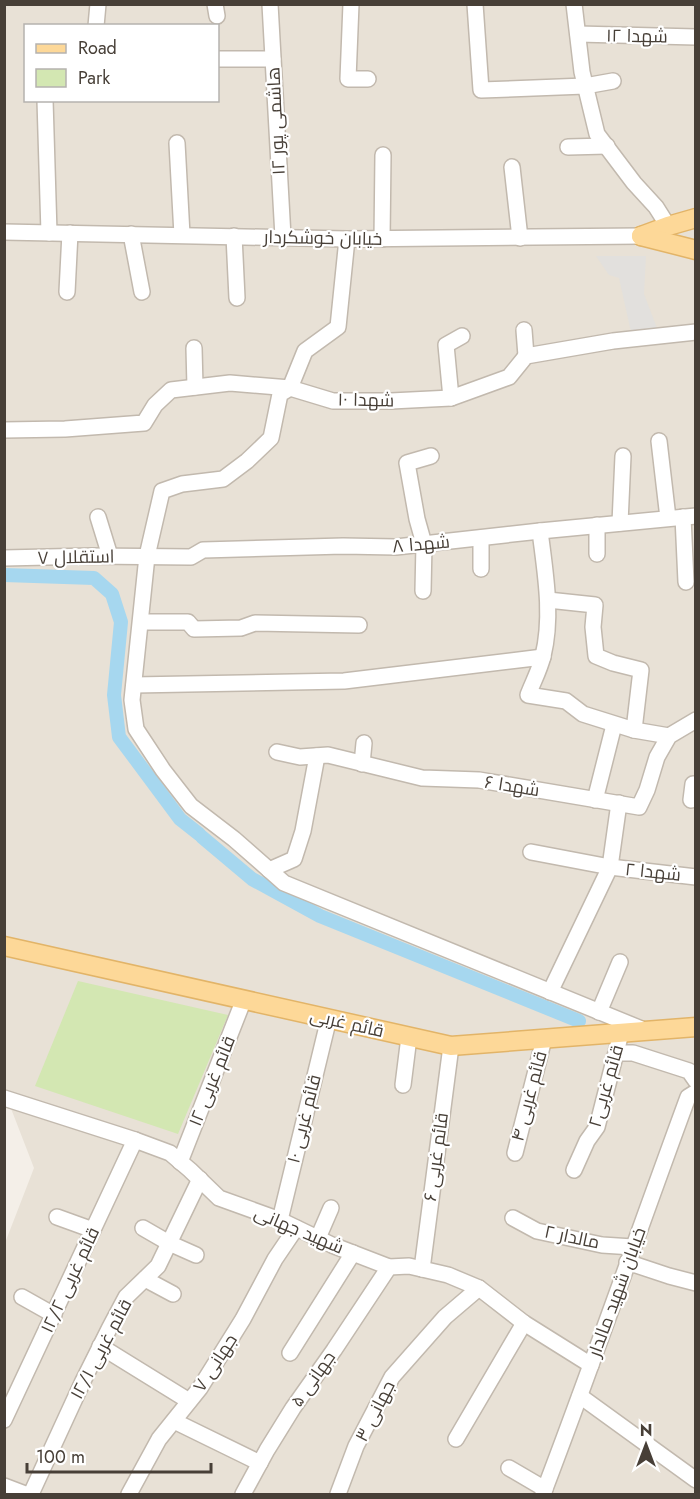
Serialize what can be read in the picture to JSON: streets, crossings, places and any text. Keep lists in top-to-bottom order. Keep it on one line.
{"streets":{"main road":["قائم غربی"],"street":["شهدا ۱۲","هاشمی پور ۱۲","خیابان خوشکردار","شهدا ۱۰","شهدا ۸","استقلال ۷","شهدا ۶","شهدا ۲","قائم غربی ۱۲","۲قائم غربی","قائم غربی ۴","قائم غربی ۱۰","قائم غربی ۶","شهید جهانی","مالدار ۲","قائم غربی ۱۲/۲","خیابان شهید مالدار","قائم غربی ۱۲/۱","جهانی ۷","جهانی ۵","جهانی ۳"]},"crossings":[["هاشمی پور ۱۲","خیابان خوشکردار"],["شهدا ۸","استقلال ۷"],["قائم غربی","قائم غربی ۱۲"],["قائم غربی","۲قائم غربی"],["قائم غربی","قائم غربی ۴"],["قائم غربی","قائم غربی ۱۰"],["قائم غربی","قائم غربی ۶"],["قائم غربی ۱۲","شهید جهانی"],["قائم غربی ۱۰","شهید جهانی"],["قائم غربی ۶","شهید جهانی"],["شهید جهانی","قائم غربی ۱۲/۲"],["شهید جهانی","خیابان شهید مالدار"],["شهید جهانی","قائم غربی ۱۲/۱"],["شهید جهانی","جهانی ۷"],["شهید جهانی","جهانی ۵"],["شهید جهانی","جهانی ۳"],["مالدار ۲","خیابان شهید مالدار"]],"legend":["Road","Park"],"scale_bar":"100 m","north":"top"}
